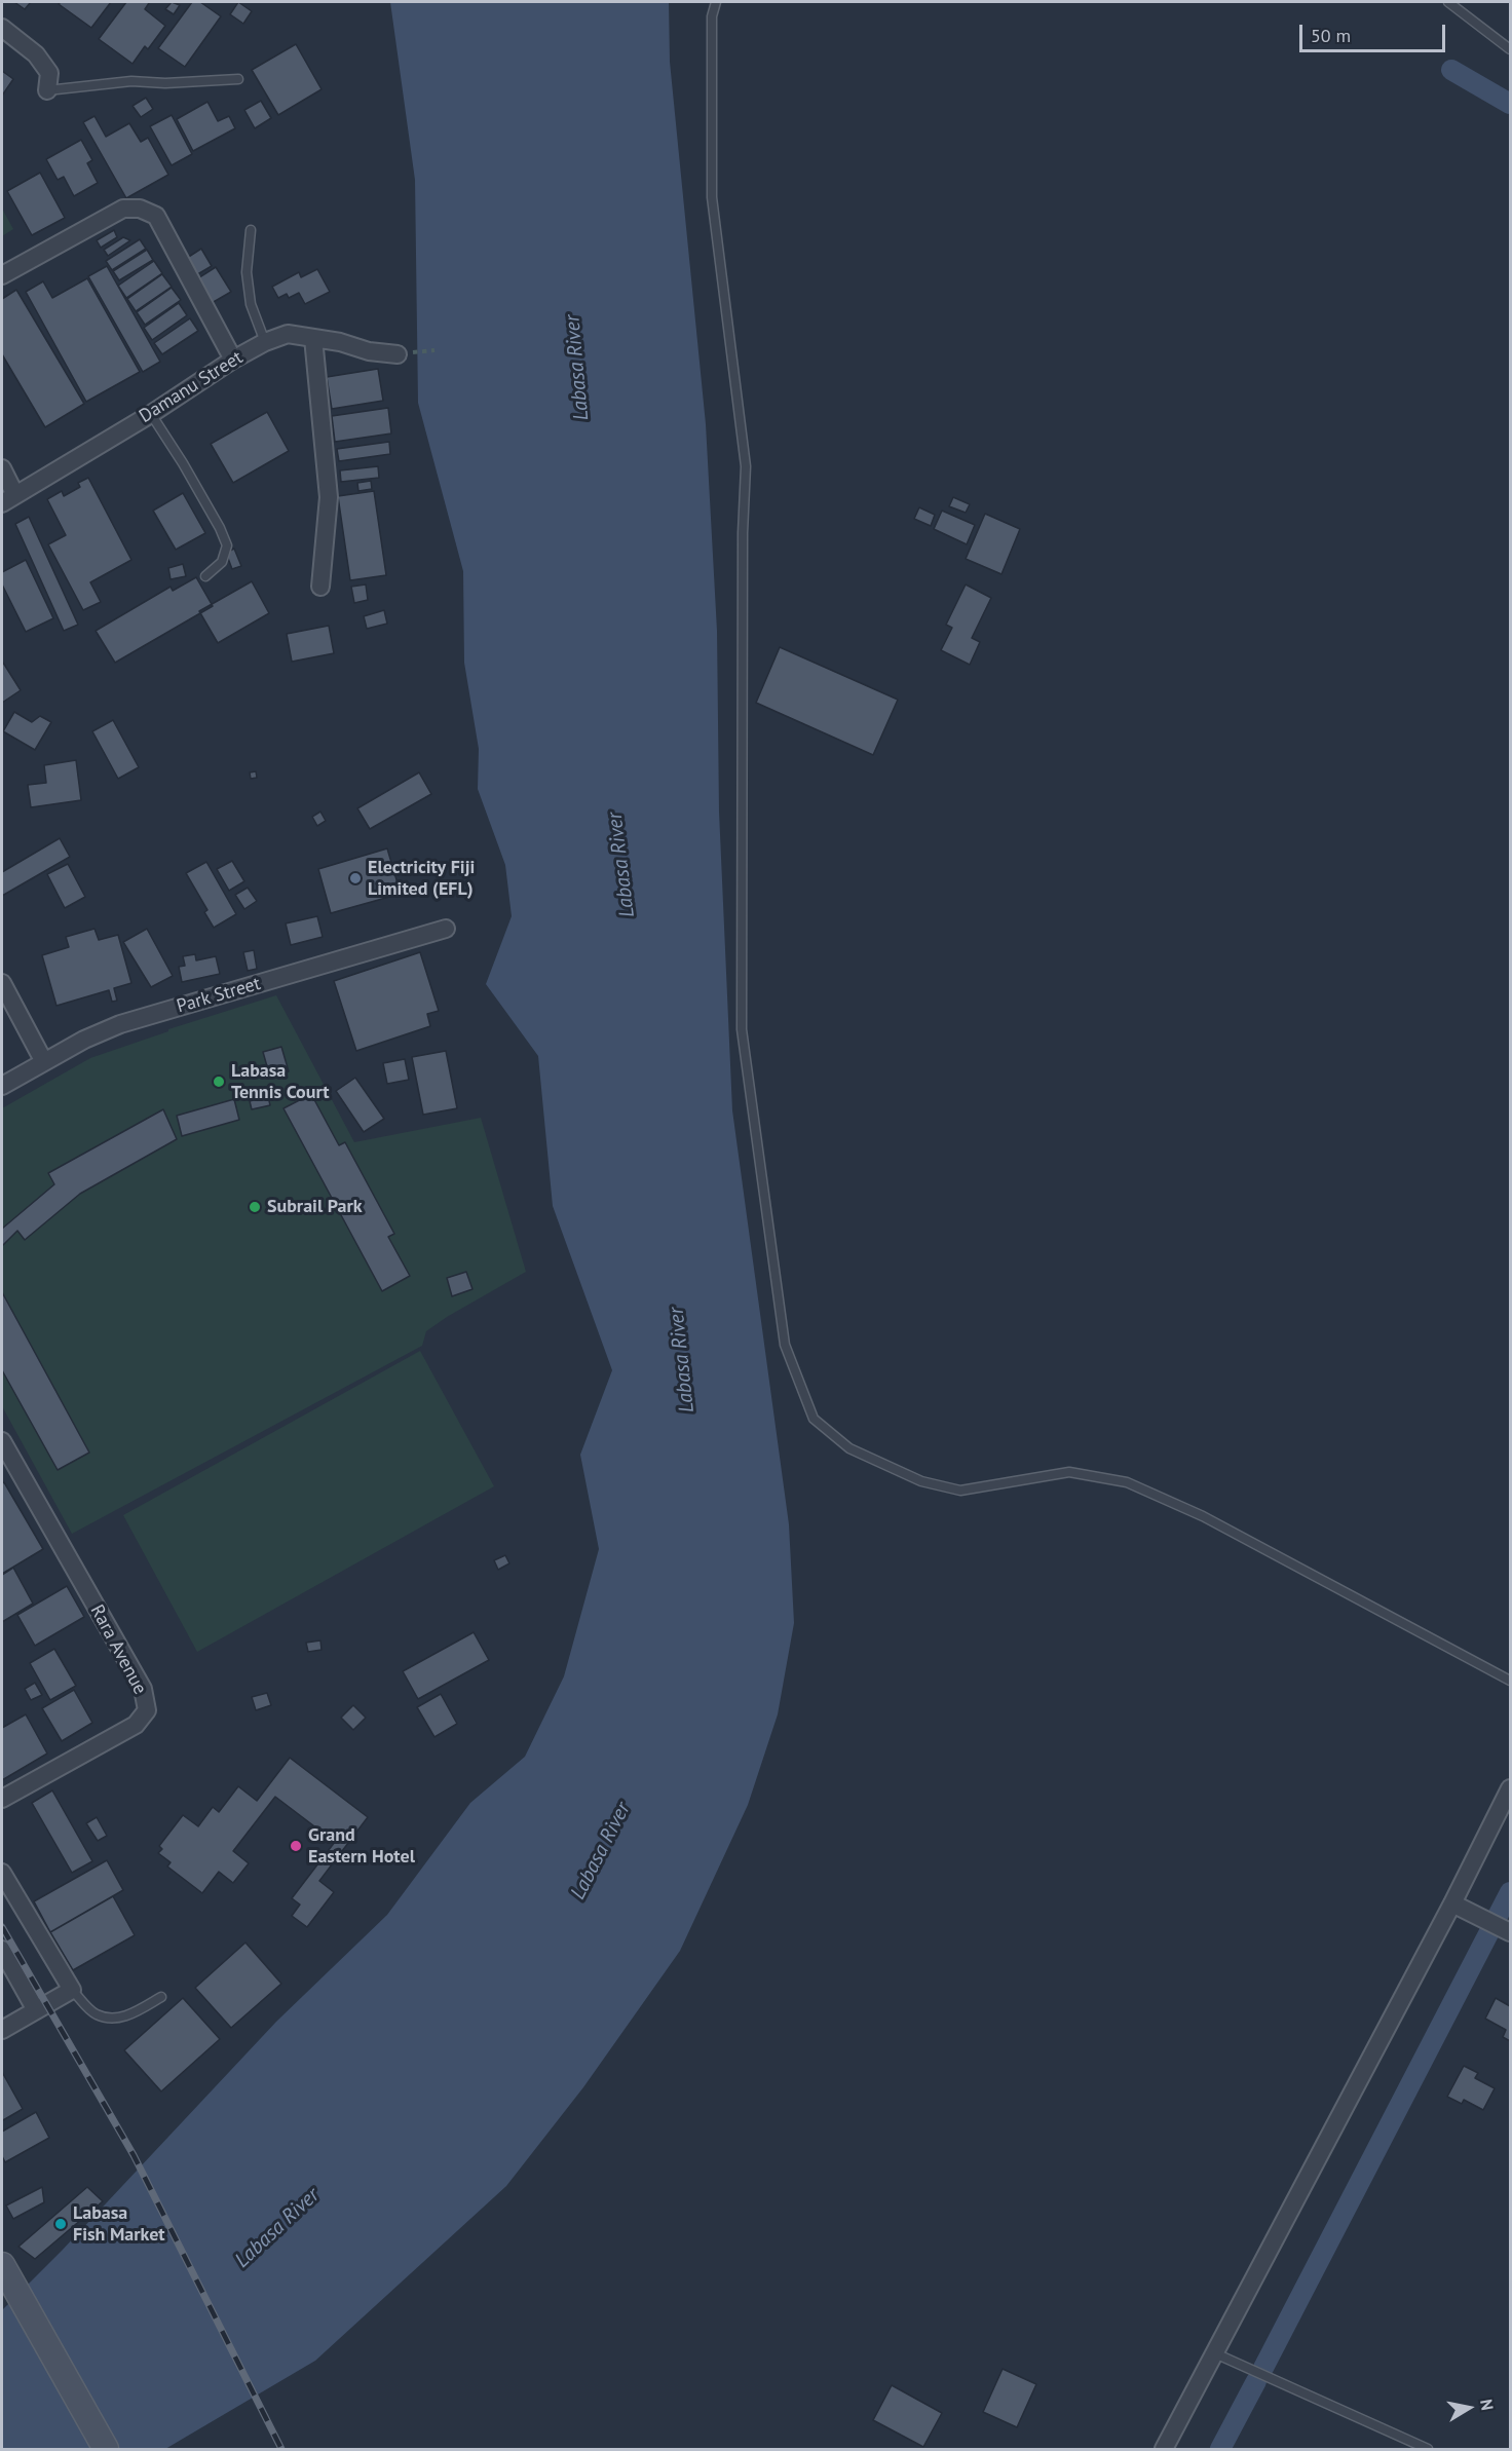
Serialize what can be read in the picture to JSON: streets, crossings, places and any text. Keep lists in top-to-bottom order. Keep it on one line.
{"streets":{"street":["Damanu Street","Park Street","Rara Avenue"]},"water":["Labasa River"],"places":["Electricity Fiji Limited (EFL)","Labasa Tennis Court","Subrail Park","Grand Eastern Hotel","Labasa Fish Market"],"scale_bar":"50 m","north":"right"}
